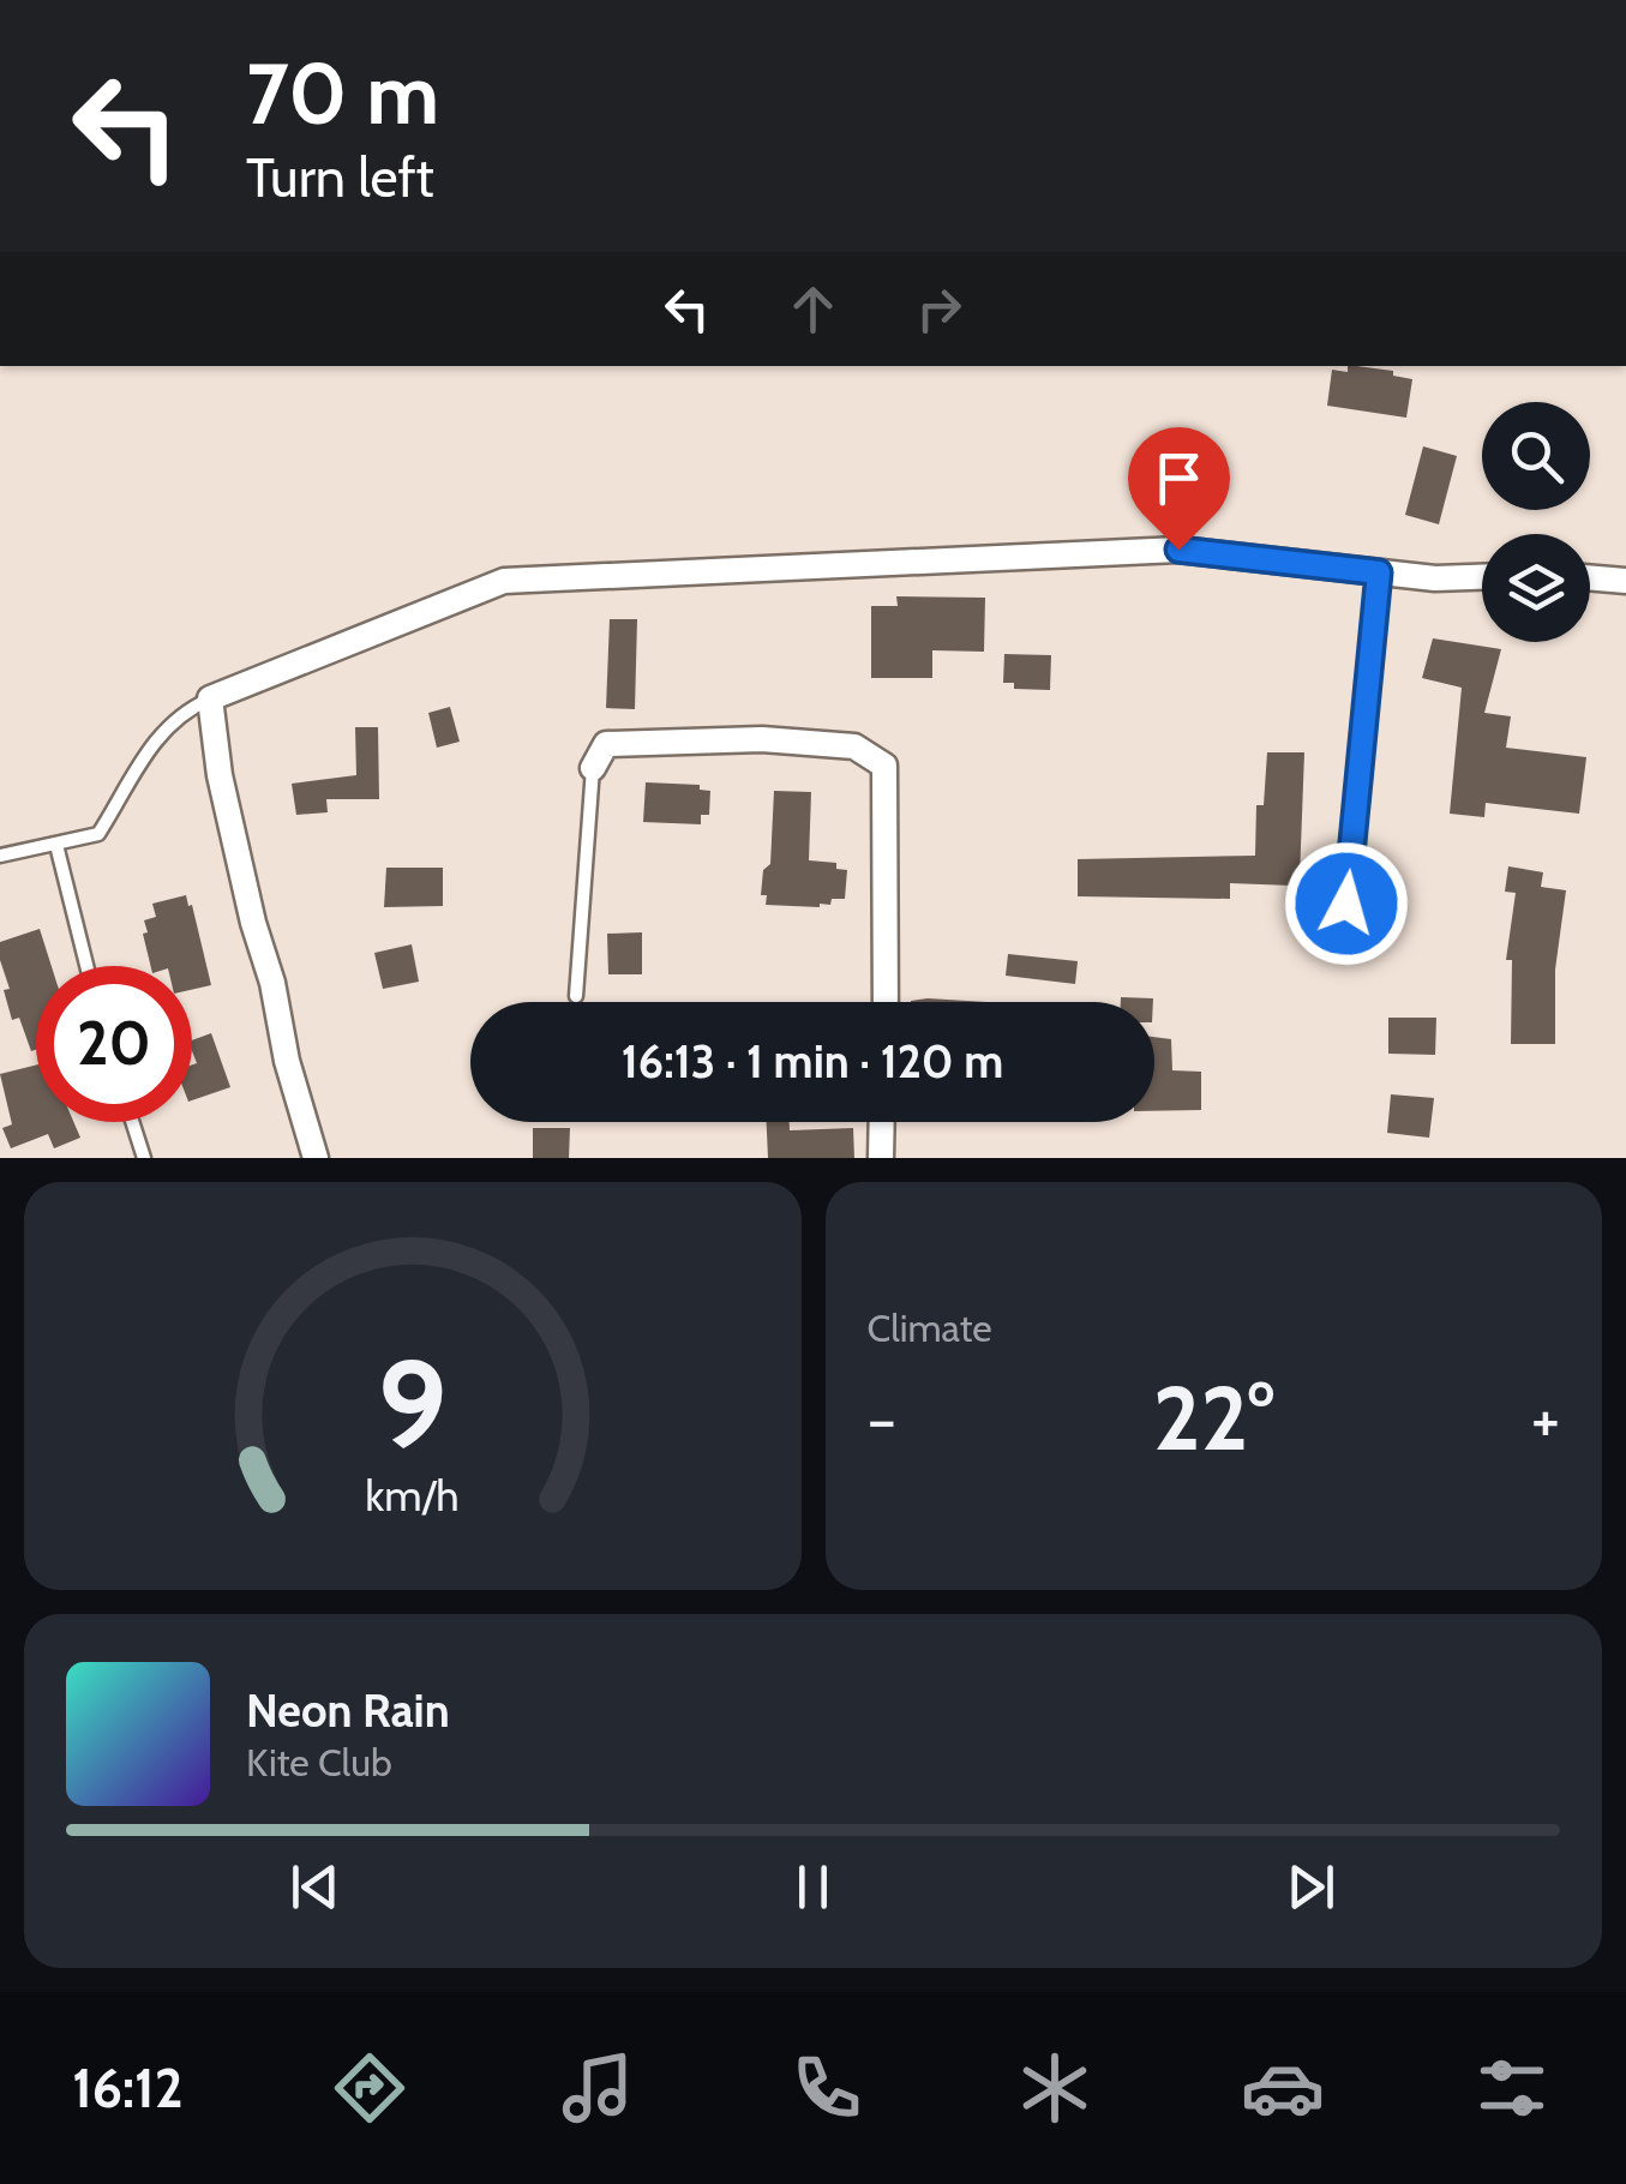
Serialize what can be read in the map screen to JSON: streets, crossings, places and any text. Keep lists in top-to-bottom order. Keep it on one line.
{"page":{"turn":["70 m","Turn left"],"limit":"20","trip":"16:13 · 1 min · 120 m","tile":"Climate","heat":["−","22°","+"],"song":["Neon Rain","Kite Club"],"tabs":"16:12","gauge":["9","km/h"]}}
